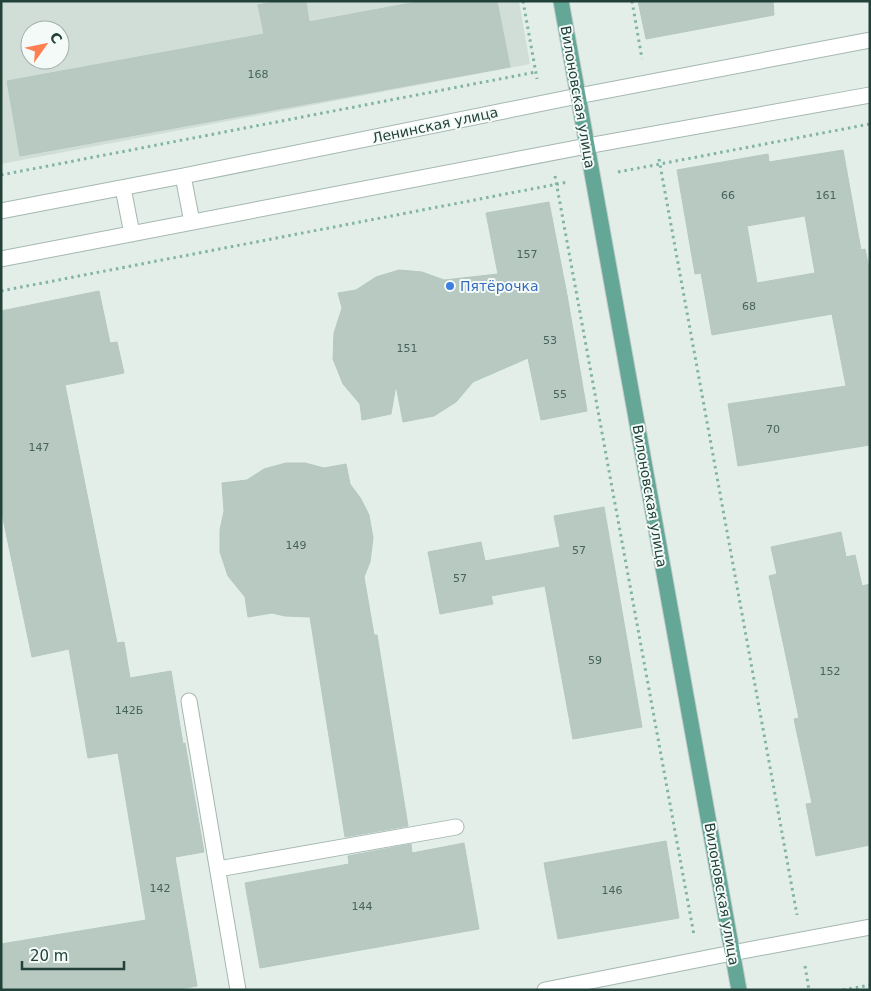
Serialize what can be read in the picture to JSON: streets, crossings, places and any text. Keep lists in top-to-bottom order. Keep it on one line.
{"streets":{"main road":["Вилоновская улица"],"street":["Ленинская улица"]},"crossings":[["Вилоновская улица","Ленинская улица"]],"places":["Пятёрочка"],"house_numbers":["168","66","161","157","68","53","151","55","70","147","149","57","57","59","152","142Б","142","146","144"],"scale_bar":"20 m","north":"top right"}
